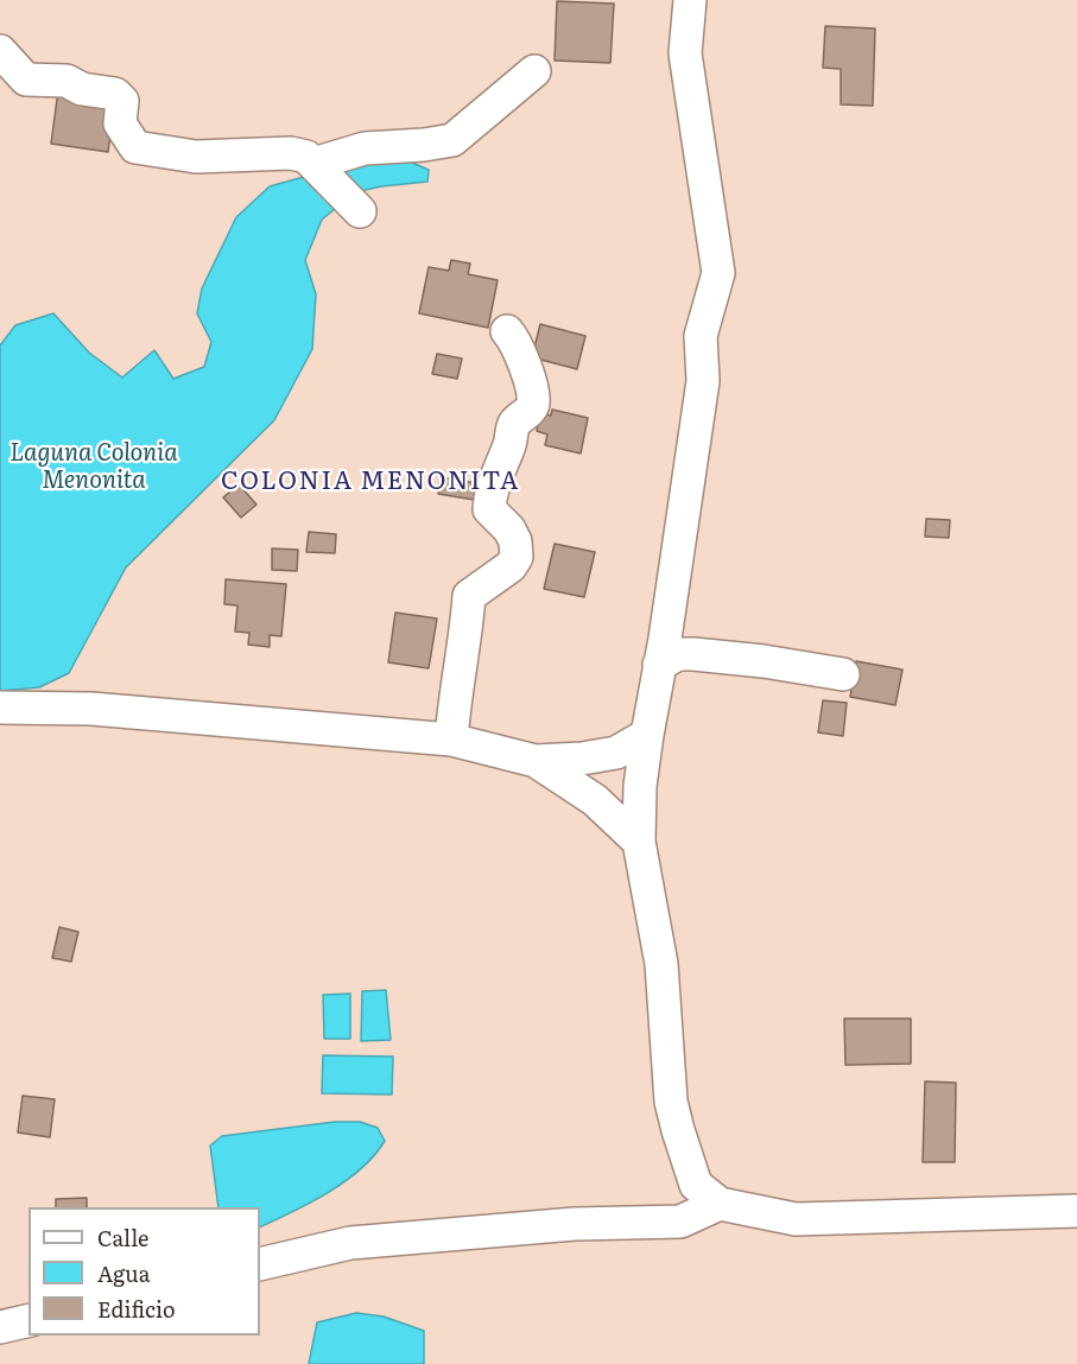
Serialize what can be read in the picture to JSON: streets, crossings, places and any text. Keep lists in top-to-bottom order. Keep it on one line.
{"districts":["COLONIA MENONITA"],"water":["Laguna Colonia Menonita"],"legend":["Calle","Agua","Edificio"]}
